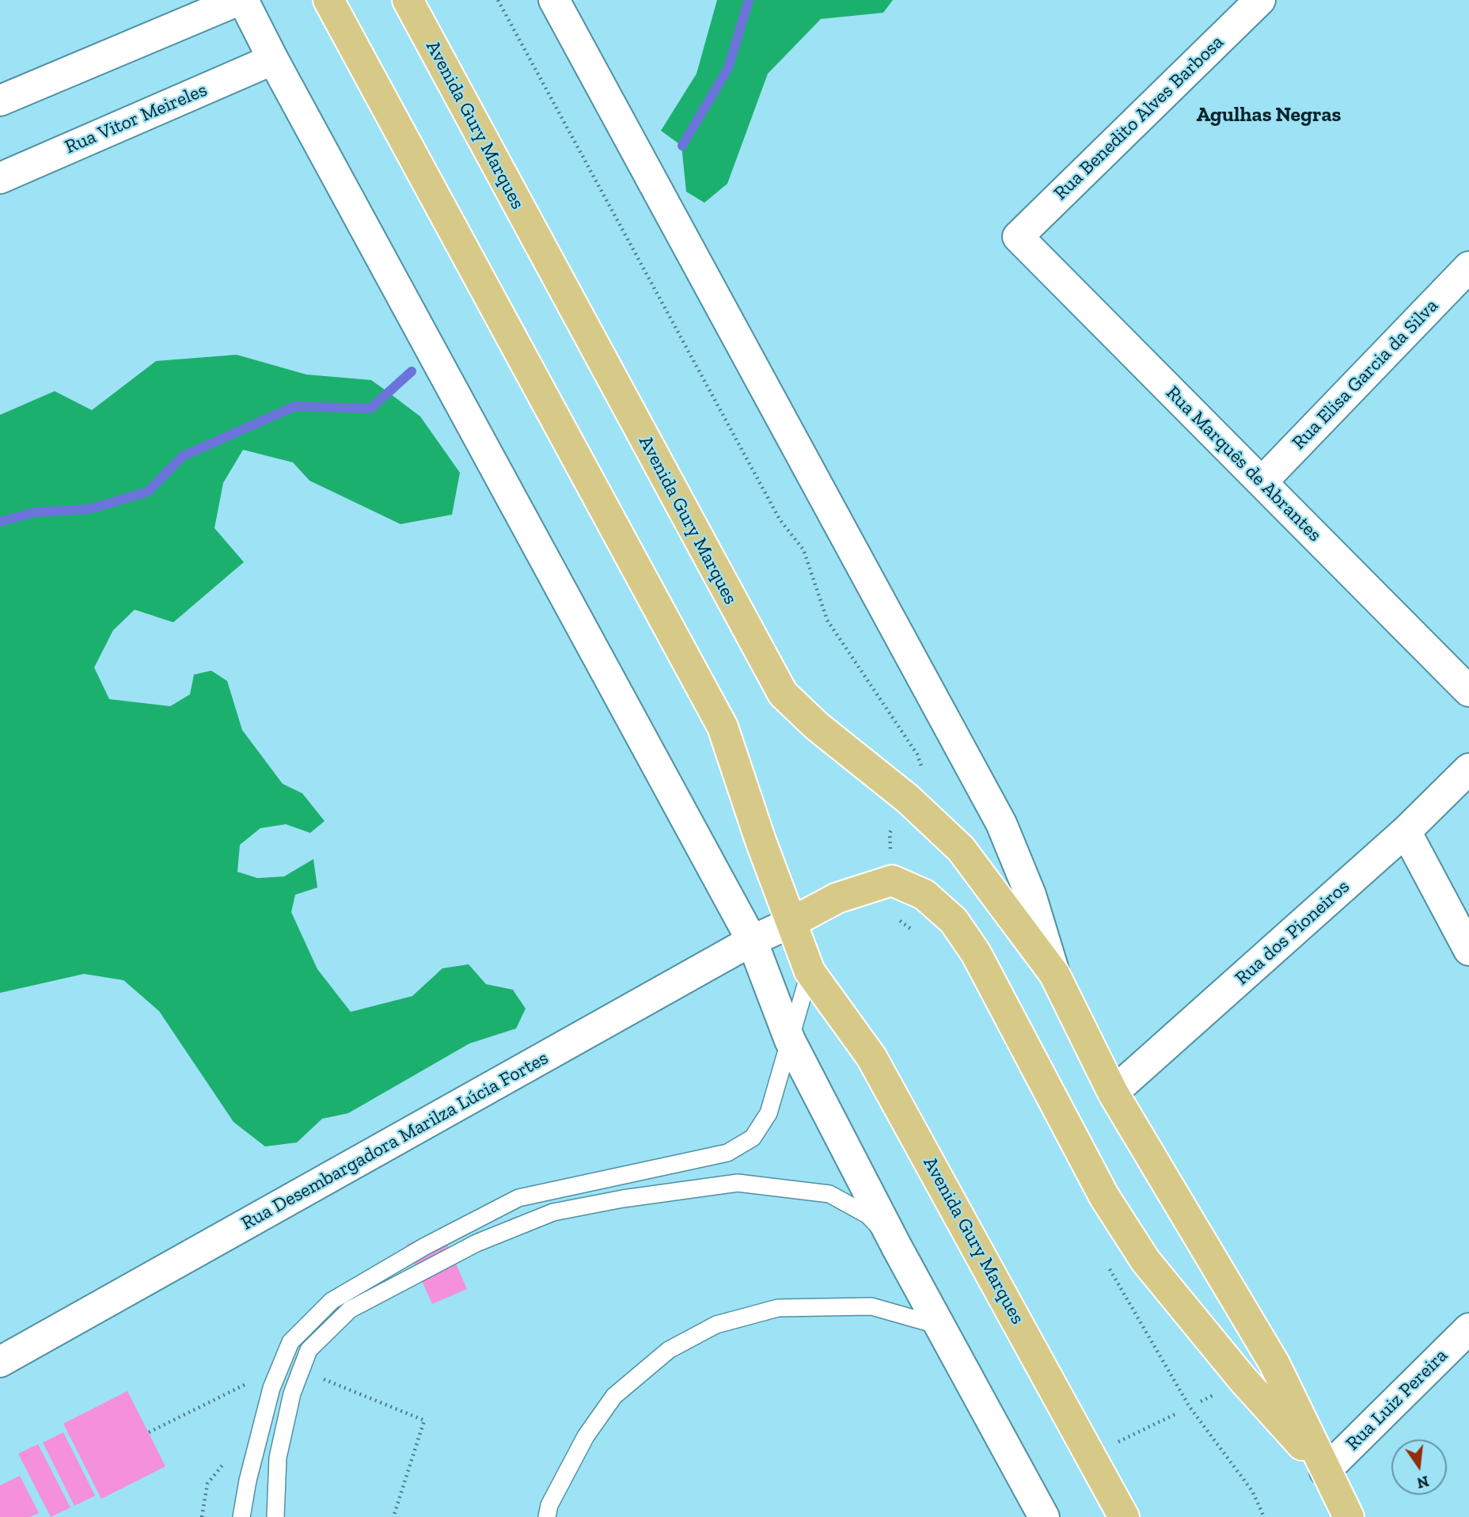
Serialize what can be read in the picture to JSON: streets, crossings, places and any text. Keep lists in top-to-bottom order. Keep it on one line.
{"streets":{"main road":["Avenida Gury Marques"],"street":["Rua Benedito Alves Barbosa","Rua Vitor Meireles","Rua Elisa Garcia da Silva","Rua Marquês de Abrantes","Rua dos Pioneiros","Rua Desembargadora Marilza Lúcia Fortes","Rua Luiz Pereira"]},"crossings":[["Rua Benedito Alves Barbosa","Rua Marquês de Abrantes"],["Avenida Gury Marques","Rua dos Pioneiros"],["Avenida Gury Marques","Rua Desembargadora Marilza Lúcia Fortes"],["Avenida Gury Marques","Rua Luiz Pereira"],["Rua Elisa Garcia da Silva","Rua Marquês de Abrantes"]],"districts":["Agulhas Negras"],"north":"bottom"}
